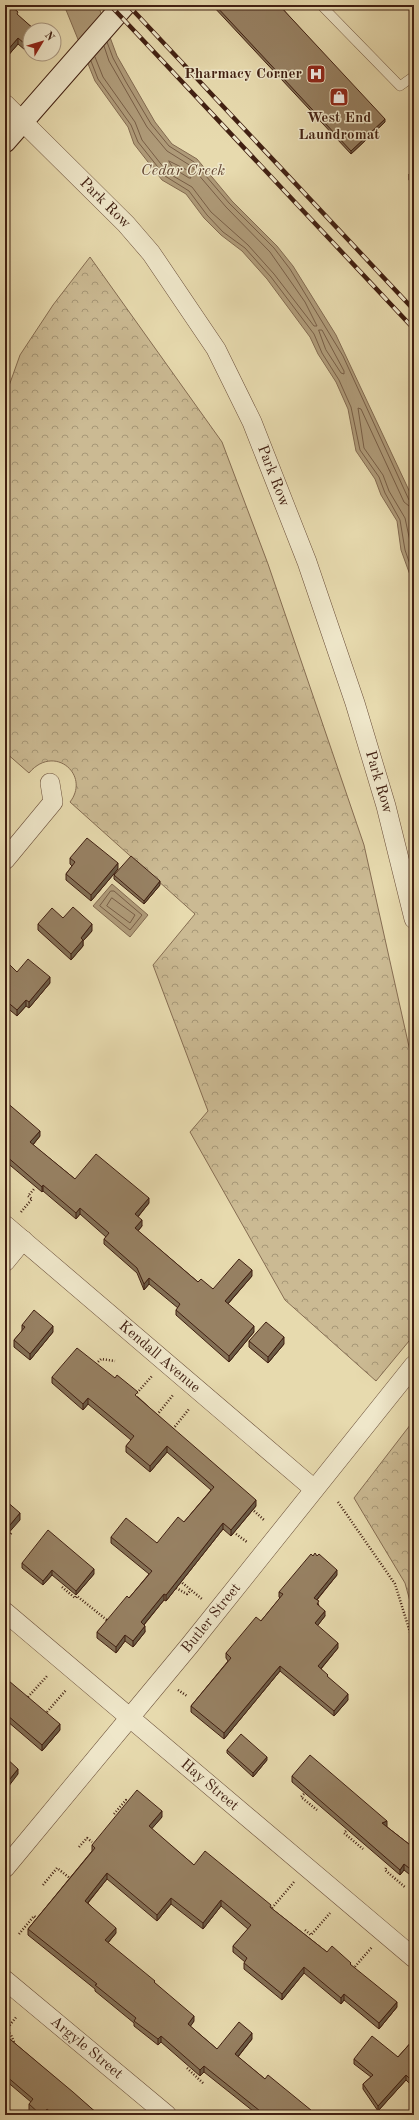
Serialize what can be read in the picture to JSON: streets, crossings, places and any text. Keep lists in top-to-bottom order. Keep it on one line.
{"streets":{"street":["Park Row","Kendall Avenue","Butler Street","Hay Street","Argyle Street"]},"crossings":[["Kendall Avenue","Butler Street"],["Butler Street","Hay Street"]],"water":["Cedar Creek"],"places":{"hospital":["Pharmacy Corner"],"shop":["West End Laundromat"]},"north":"top right"}
